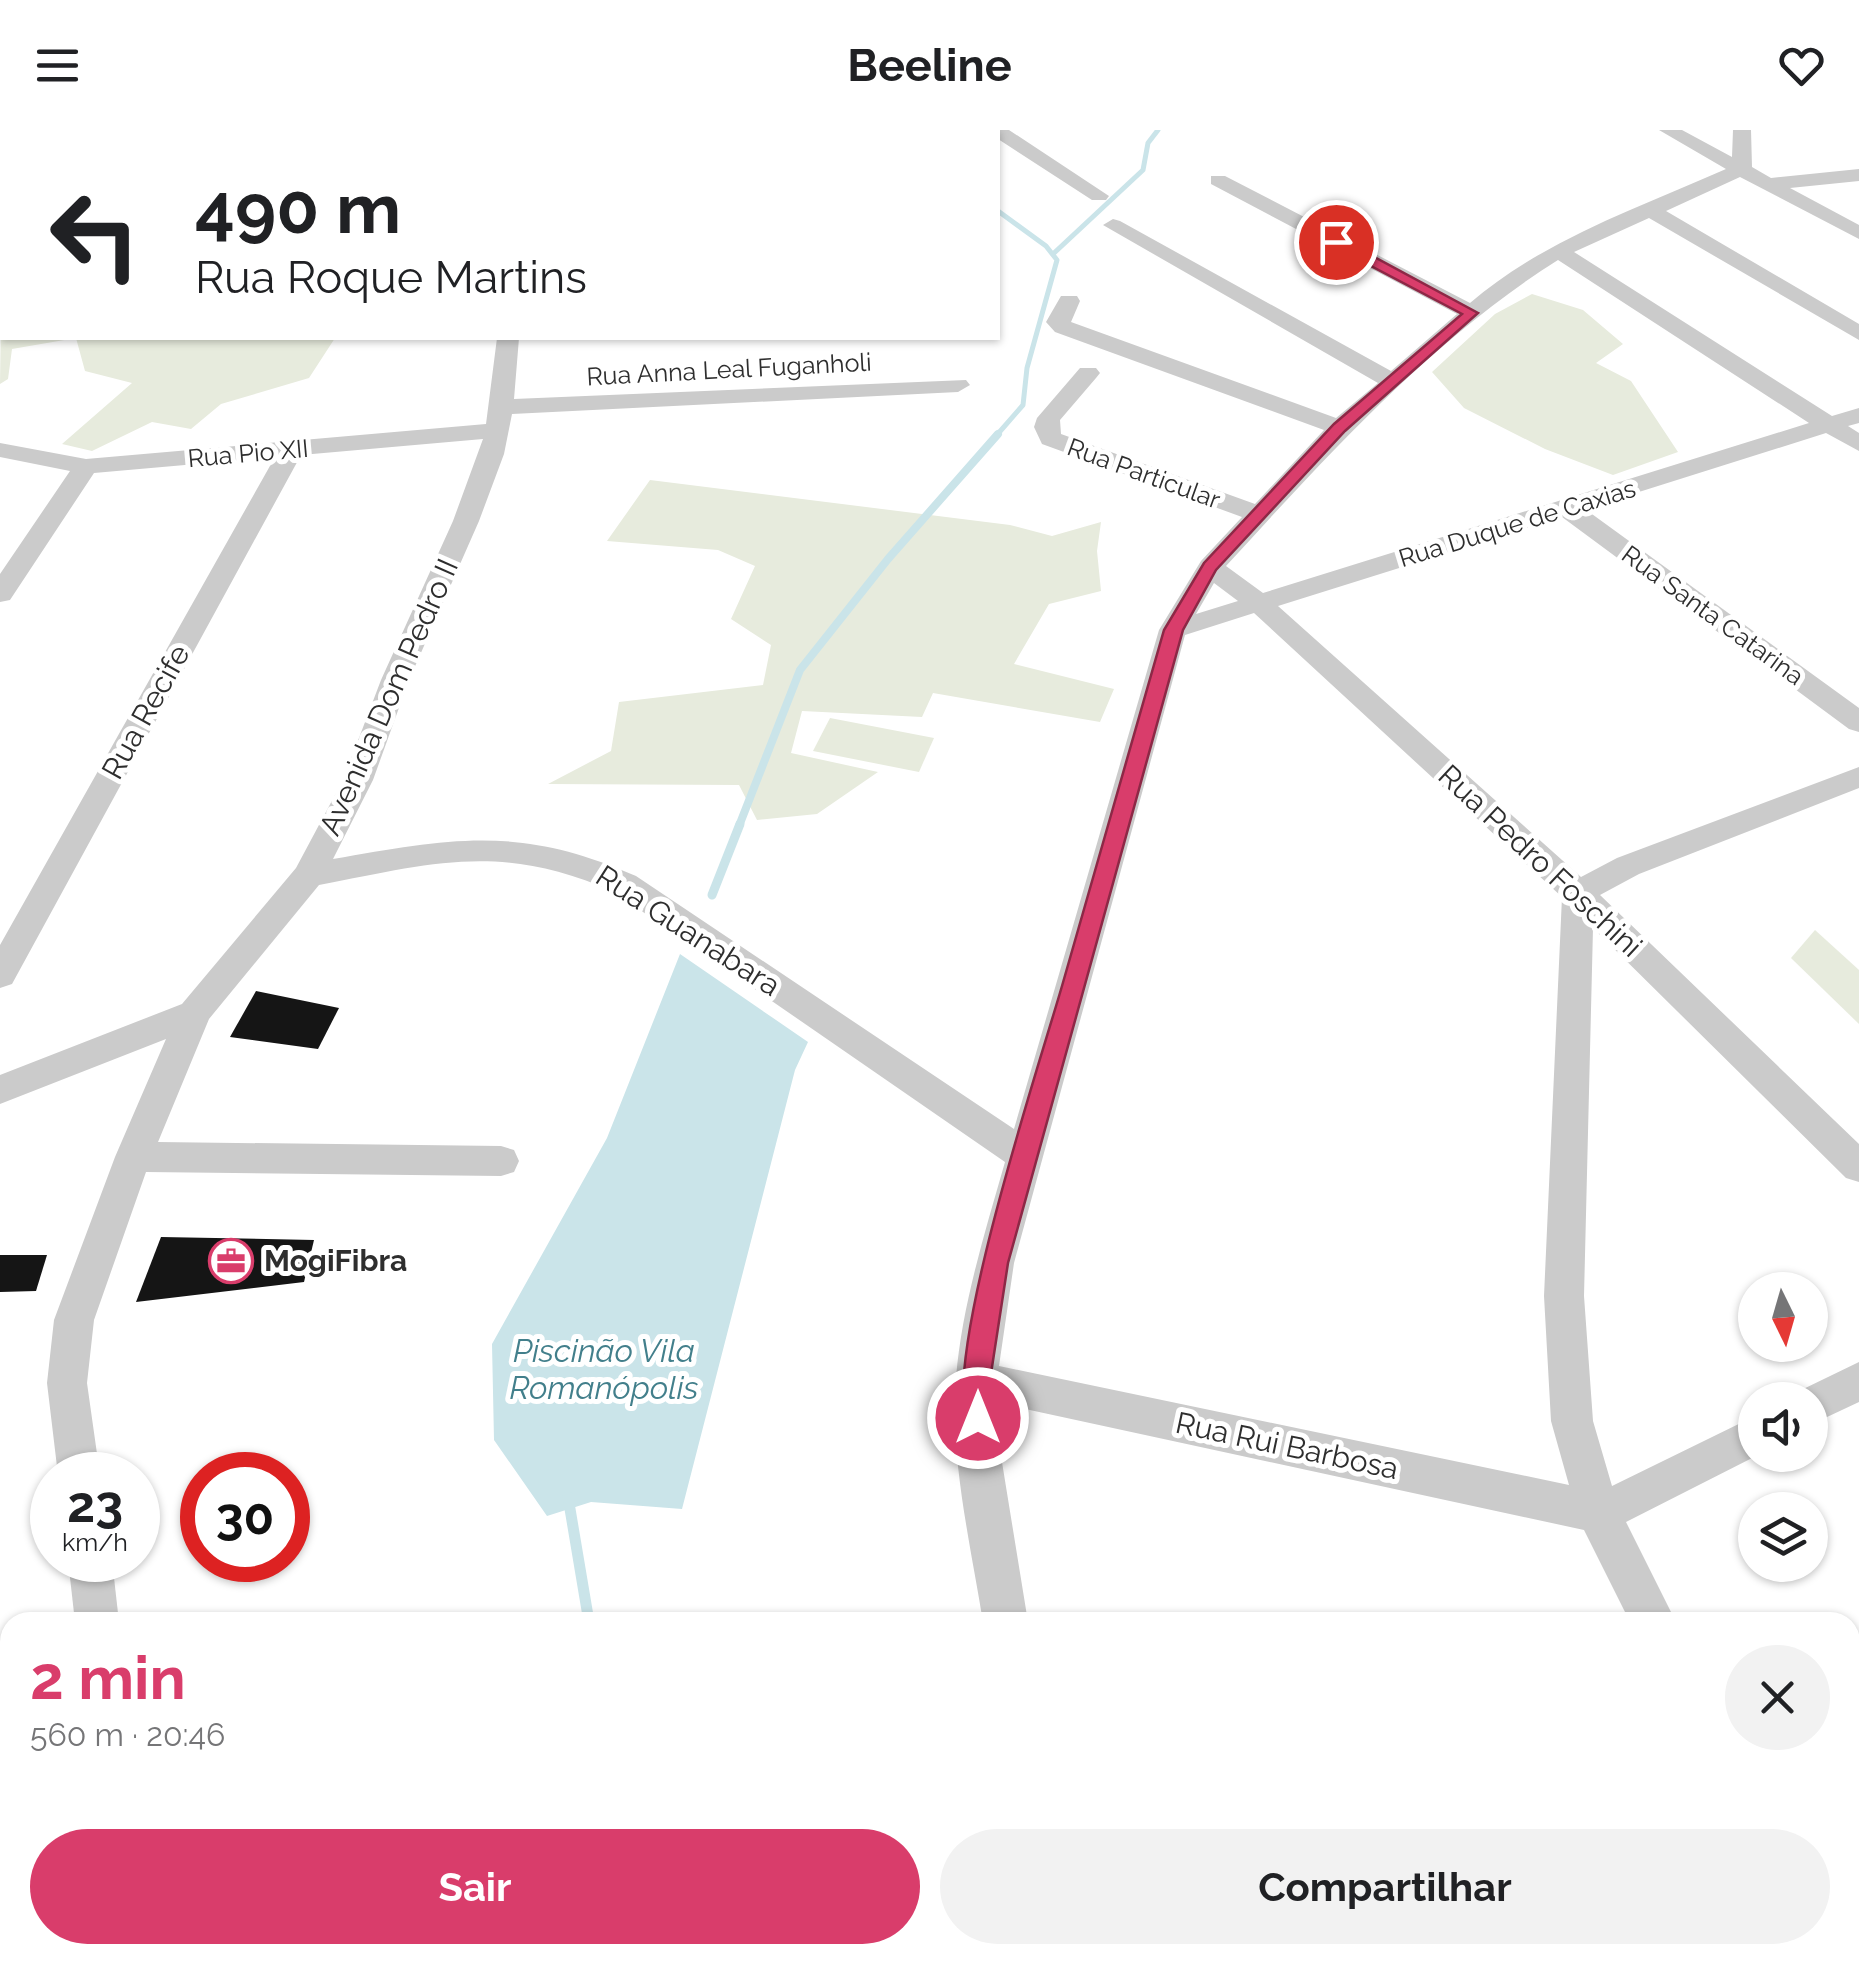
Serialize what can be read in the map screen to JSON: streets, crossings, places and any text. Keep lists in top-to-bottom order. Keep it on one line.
{"streets":{"street":["Rua Anna Leal Fuganholi","Rua Pio XII","Rua Particular","Rua Duque de Caxias","Rua Santa Catarina","Avenida Dom Pedro II","Rua Recife","Rua Pedro Foschini","Rua Guanabara","Rua Rui Barbosa"]},"crossings":[["Rua Anna Leal Fuganholi","Rua Pio XII"],["Rua Anna Leal Fuganholi","Avenida Dom Pedro II"],["Rua Pio XII","Avenida Dom Pedro II"],["Rua Pio XII","Rua Recife"],["Rua Duque de Caxias","Rua Santa Catarina"],["Rua Duque de Caxias","Rua Pedro Foschini"],["Avenida Dom Pedro II","Rua Guanabara"]],"water":["Piscinão Vila Romanópolis"],"places":{"office":["MogiFibra"]},"north":"bottom","page":{"header":"Beeline","turn":["490 m","Rua Roque Martins"],"speed":"23 km/h","limit":"30","heading":["2 min","560 m · 20:46"],"buttons":["Sair","Compartilhar"]}}
